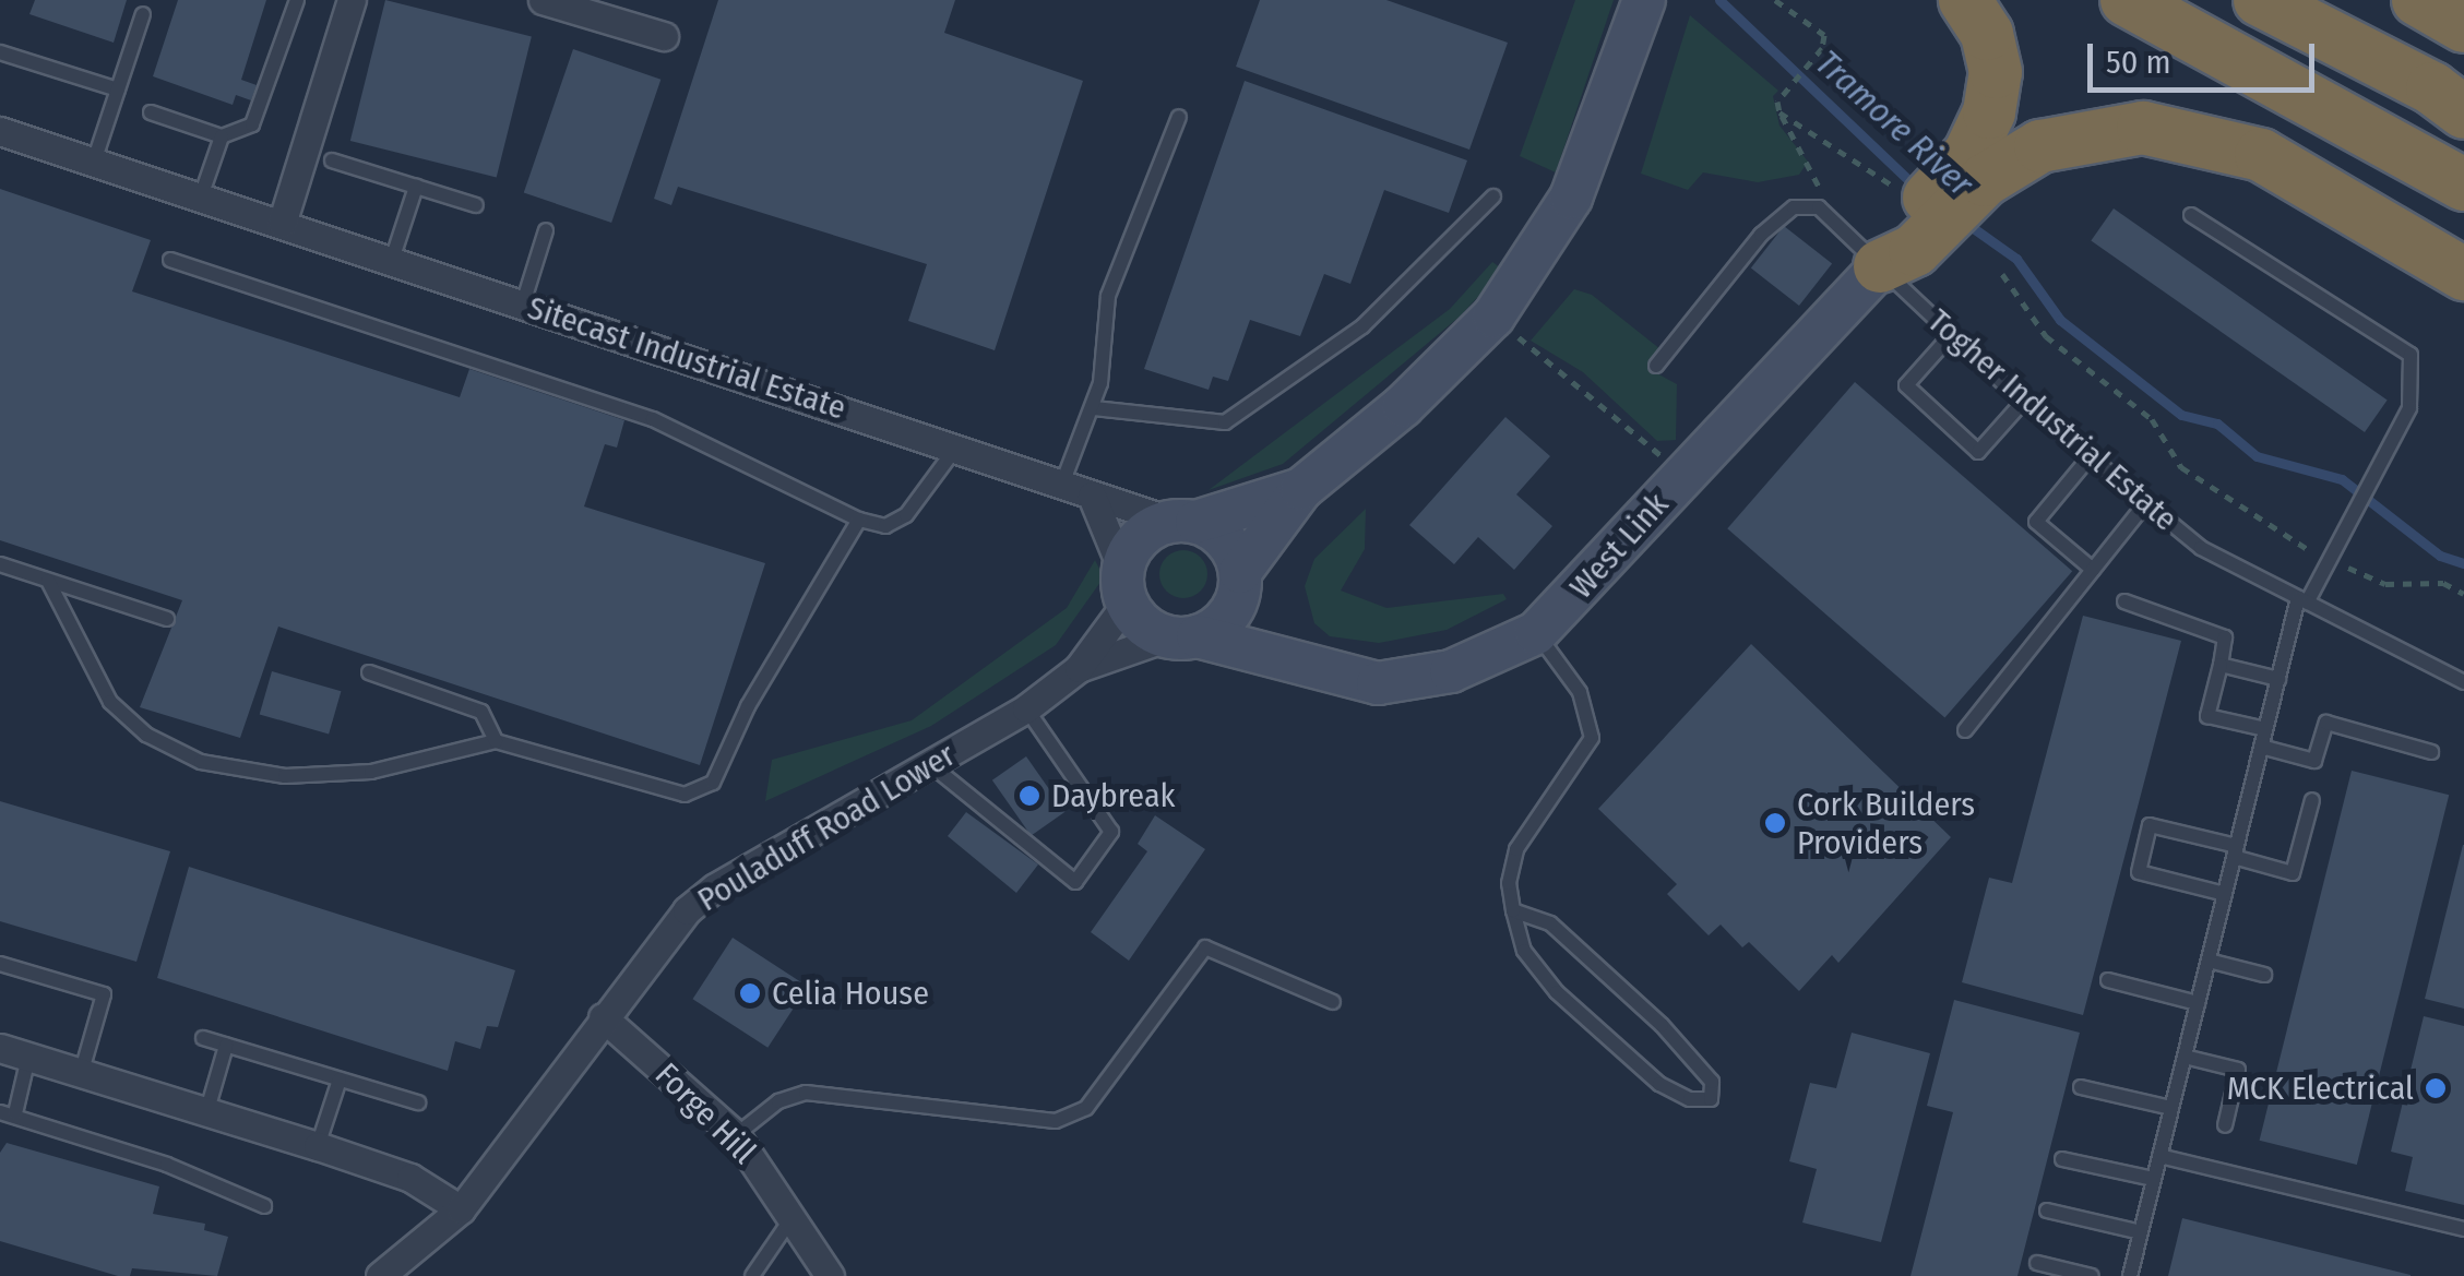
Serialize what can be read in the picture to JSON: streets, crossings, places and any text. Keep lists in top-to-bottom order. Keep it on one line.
{"streets":{"street":["Sitecast Industrial Estate","West Link","Pouladuff Road Lower","Forge Hill"],"lane":["Togher Industrial Estate"]},"crossings":[["Sitecast Industrial Estate","West Link"],["Sitecast Industrial Estate","Pouladuff Road Lower"],["Togher Industrial Estate","West Link"],["West Link","Pouladuff Road Lower"],["Pouladuff Road Lower","Forge Hill"]],"water":["Tramore River"],"places":["Daybreak","Cork Builders Providers","Celia House","MCK Electrical"],"scale_bar":"50 m"}
